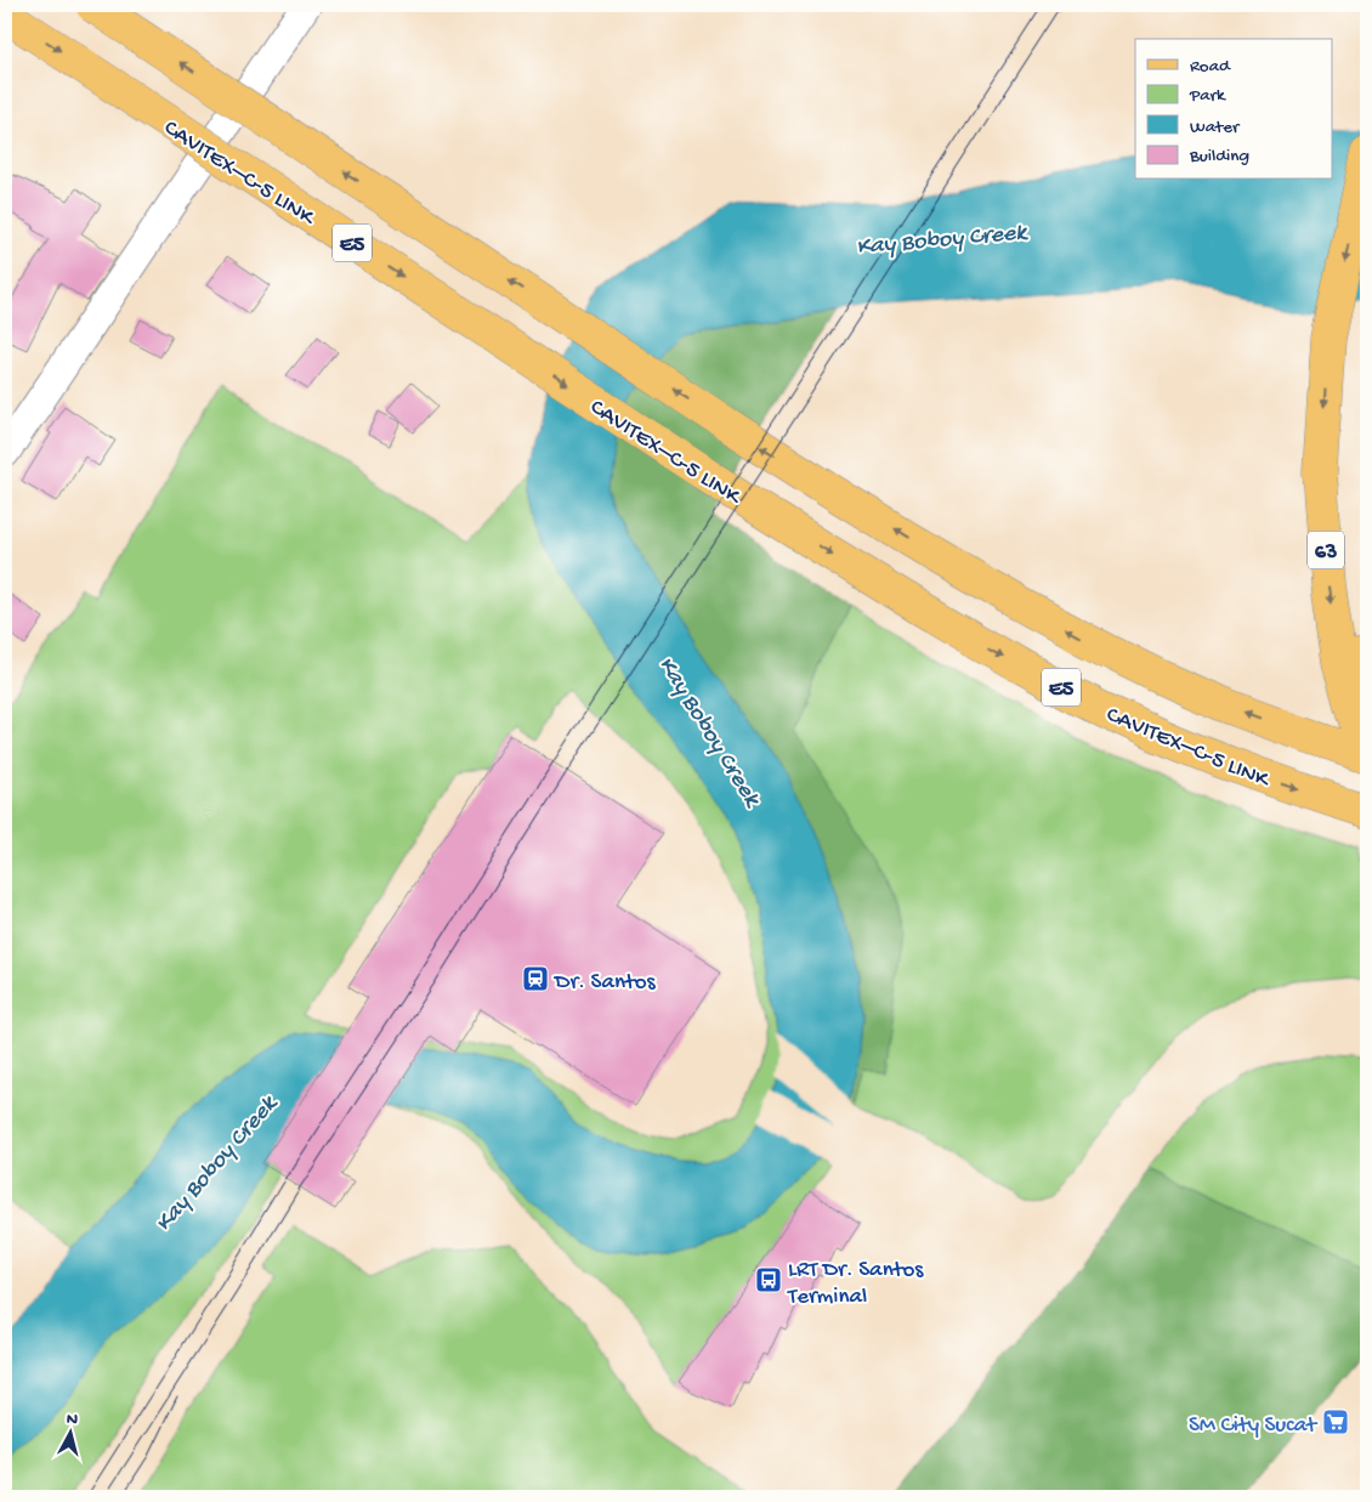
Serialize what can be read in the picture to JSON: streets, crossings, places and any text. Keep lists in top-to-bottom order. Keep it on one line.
{"streets":{"main road":["CAVITEX–C-5 LINK","E5","63"]},"crossings":[["E5","63"]],"water":["Kay Boboy Creek"],"places":{"station":["Dr. Santos"],"bus stop":["LRT Dr. Santos Terminal"],"supermarket":["SM City Sucat"]},"legend":["Road","Park","Water","Building"],"north":"top"}
